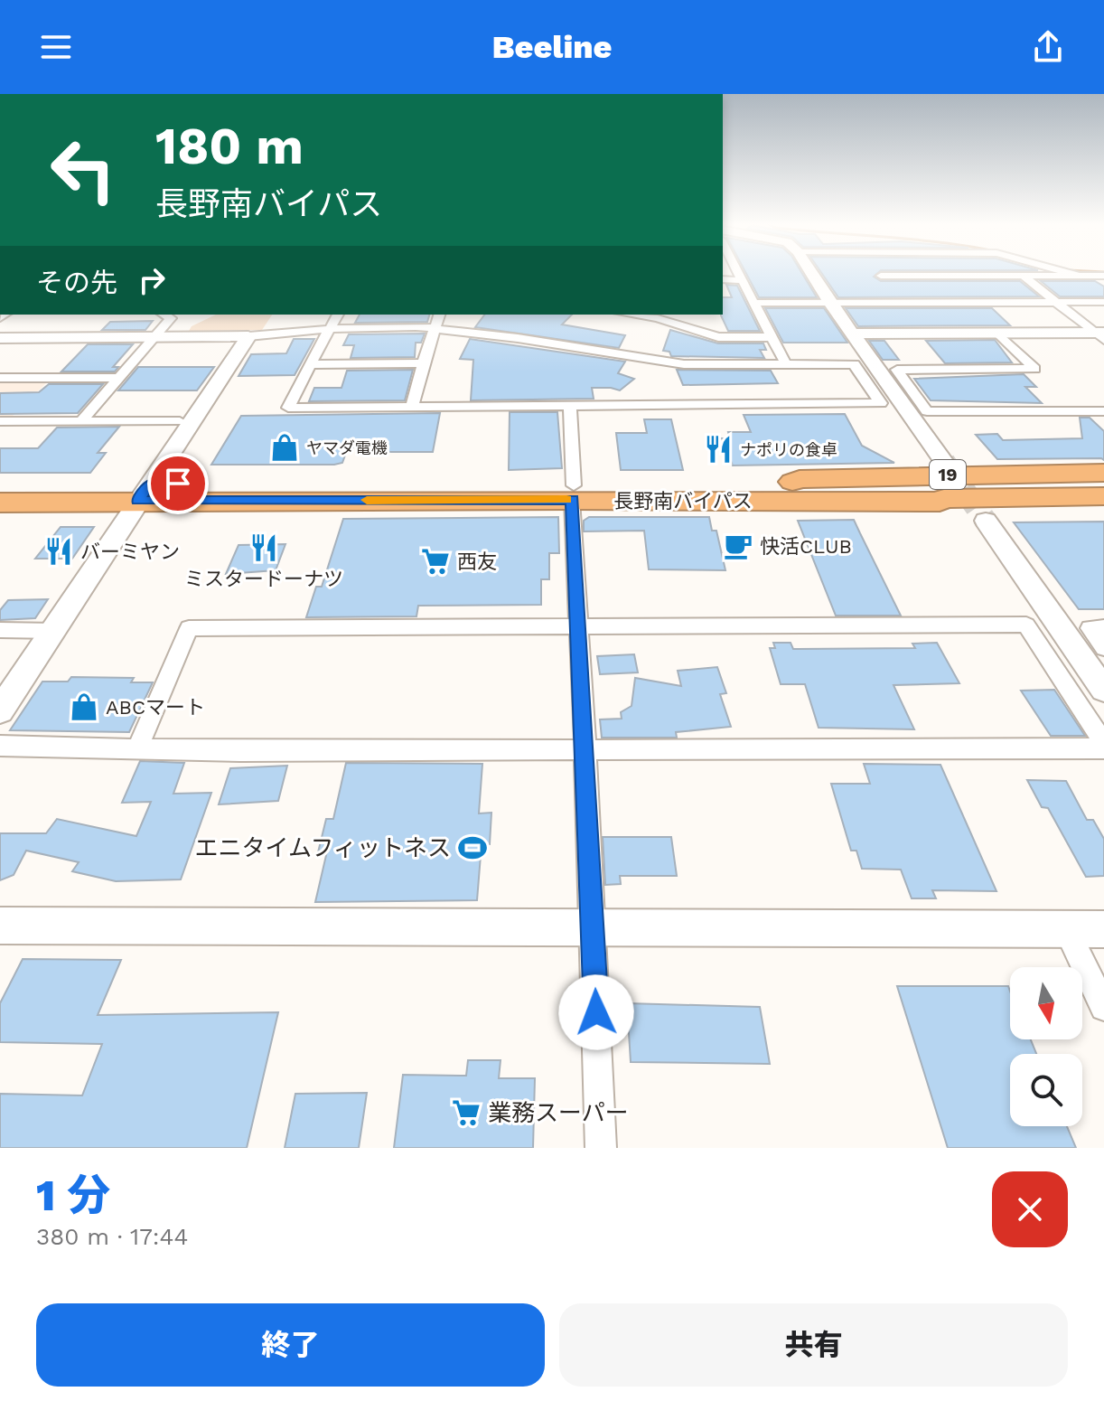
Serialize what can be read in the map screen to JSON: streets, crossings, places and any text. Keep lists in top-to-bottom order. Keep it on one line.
{"streets":{"highway":["19","長野南バイパス"]},"crossings":[["19","長野南バイパス"]],"places":{"shop":["ヤマダ電機","ABCマート"],"restaurant":["ナポリの食卓","ミスタードーナツ","バーミヤン"],"cafe":["快活CLUB"],"supermarket":["西友","業務スーパー"],"sports":["エニタイムフィットネス"]},"north":"bottom","page":{"header":"Beeline","turn":["180 m","長野南バイパス"],"then":"その先","heading":["1 分","380 m · 17:44"],"buttons":["終了","共有"]}}
